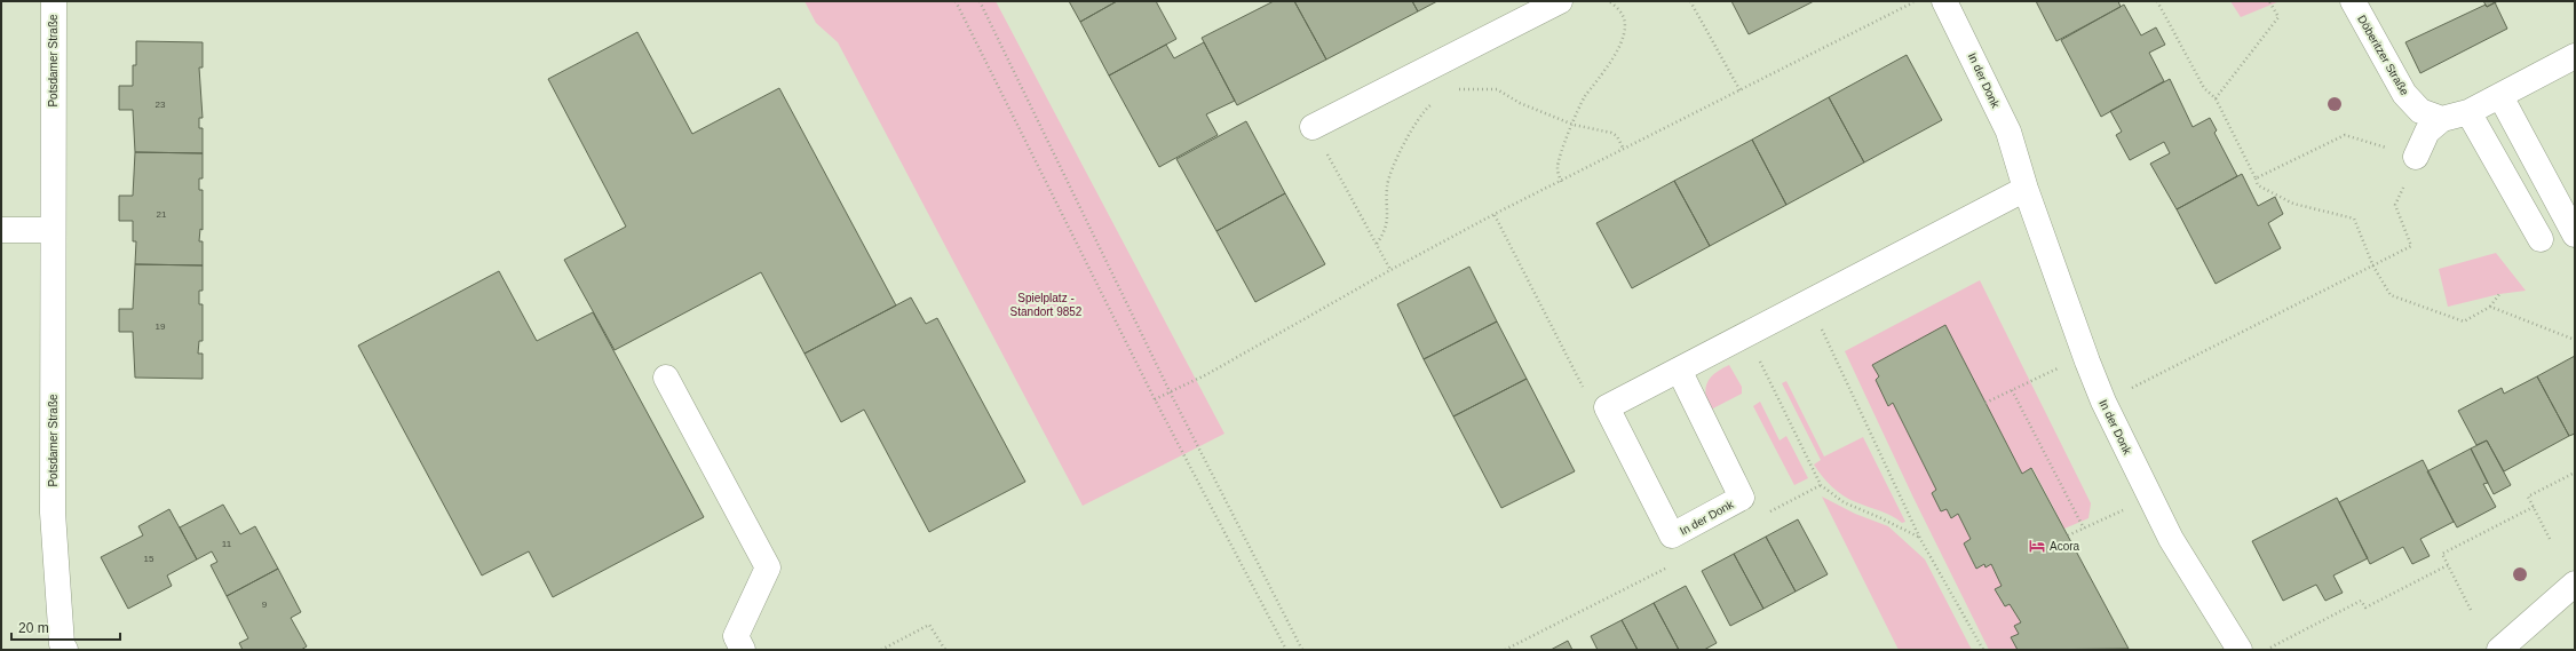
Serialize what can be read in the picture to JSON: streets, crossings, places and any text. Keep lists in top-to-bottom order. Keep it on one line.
{"streets":{"street":["Döberitzer Straße","Potsdamer Straße","In der Donk"]},"parks":["Spielplatz - Standort 9852"],"places":{"hotel":["Acora"]},"house_numbers":["23","21","19","11","15","9"],"scale_bar":"20 m"}
